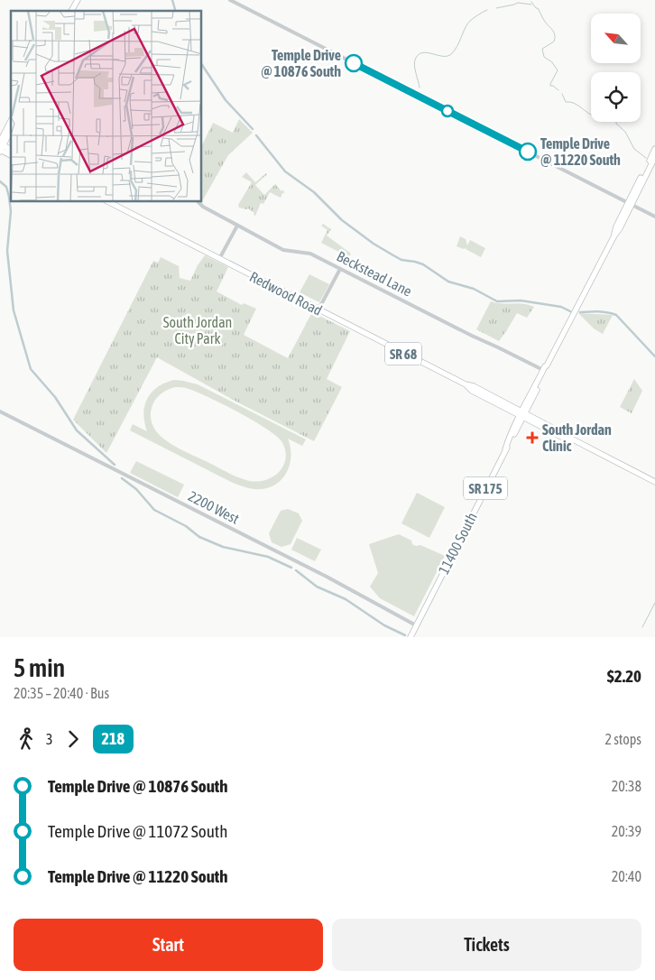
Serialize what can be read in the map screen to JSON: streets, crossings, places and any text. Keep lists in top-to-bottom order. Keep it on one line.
{"streets":{"main road":["Redwood Road","SR 68","SR 175","11400 South"],"street":["Beckstead Lane","2200 West"]},"crossings":[["Beckstead Lane","11400 South"],["Redwood Road","11400 South"],["2200 West","11400 South"]],"parks":["South Jordan City Park"],"places":{"other":["Temple Drive @ 10876 South","Temple Drive @ 11220 South"],"health":["South Jordan Clinic"]},"lines":["bus line 218"],"north":"top left","page":{"heading":["5 min","20:35 – 20:40 · Bus","$2.20"],"legs":["3","218","2 stops"],"list":[{"name":"Temple Drive @ 10876 South","value":"20:38"},{"name":"Temple Drive @ 11072 South","value":"20:39"},{"name":"Temple Drive @ 11220 South","value":"20:40"}],"buttons":["Start","Tickets"]}}
